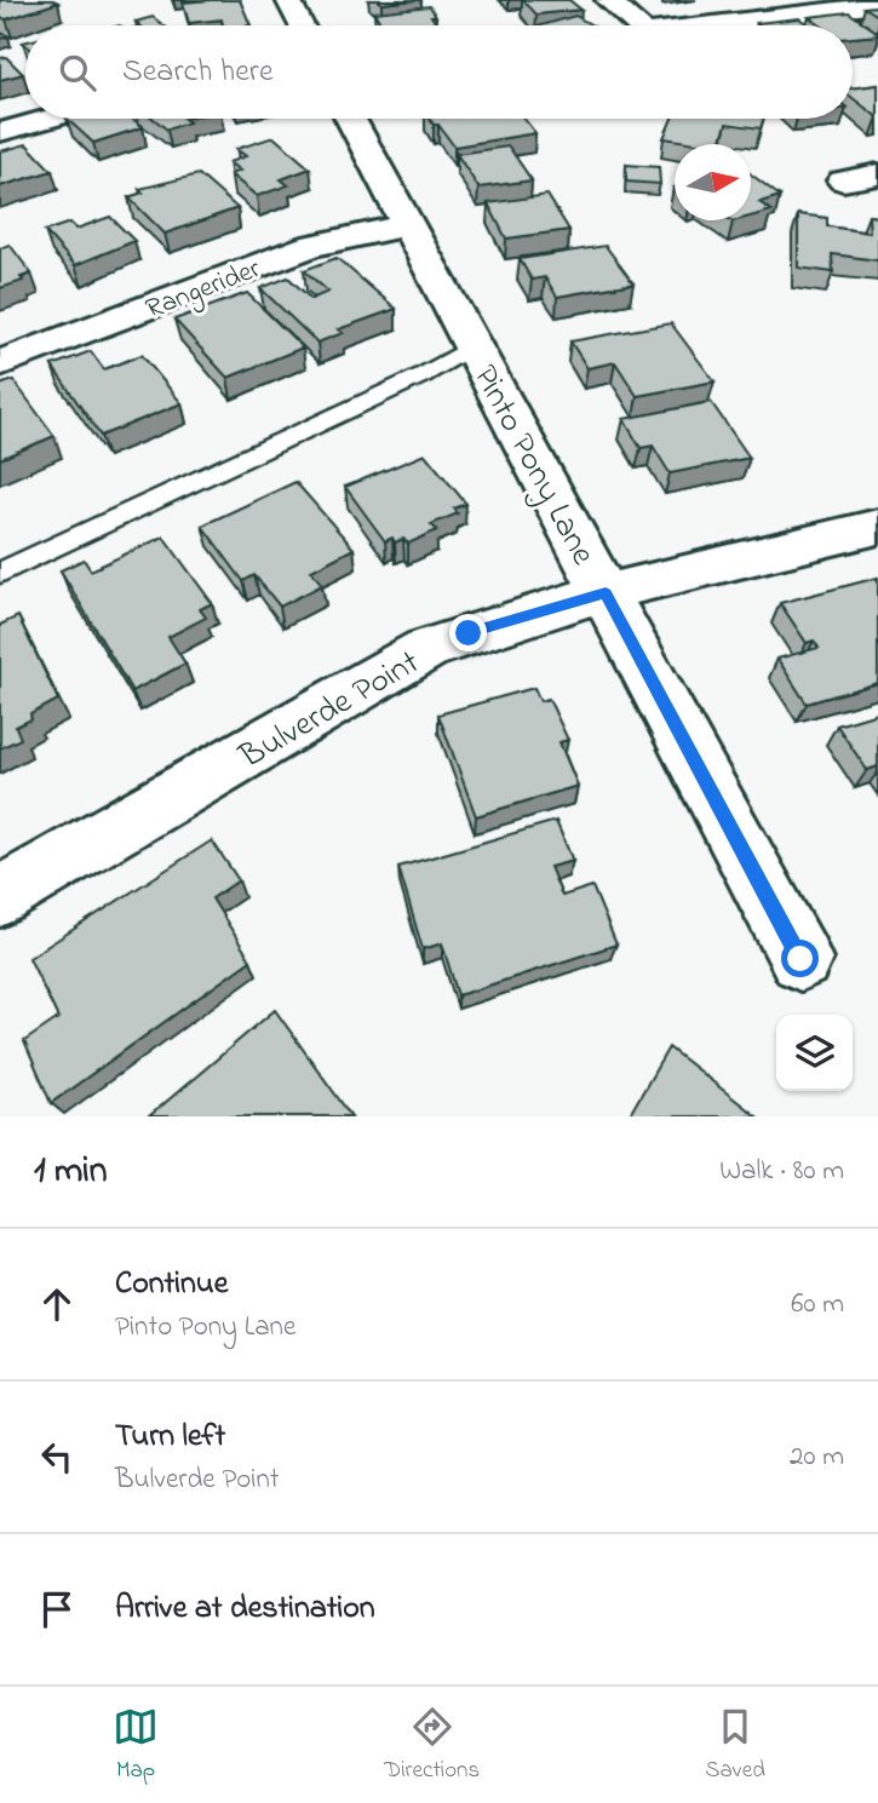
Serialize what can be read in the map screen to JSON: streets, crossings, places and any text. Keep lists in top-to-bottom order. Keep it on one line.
{"streets":{"street":["Rangerider","Pinto Pony Lane","Bulverde Point"]},"crossings":[["Rangerider","Pinto Pony Lane"],["Pinto Pony Lane","Bulverde Point"]],"north":"right","page":{"search":"Search here","heading":["1 min","Walk · 80 m"],"list":[["Continue","Pinto Pony Lane","60 m"],["Turn left","Bulverde Point","20 m"],"Arrive at destination"],"nav":["Map","Directions","Saved"]}}
